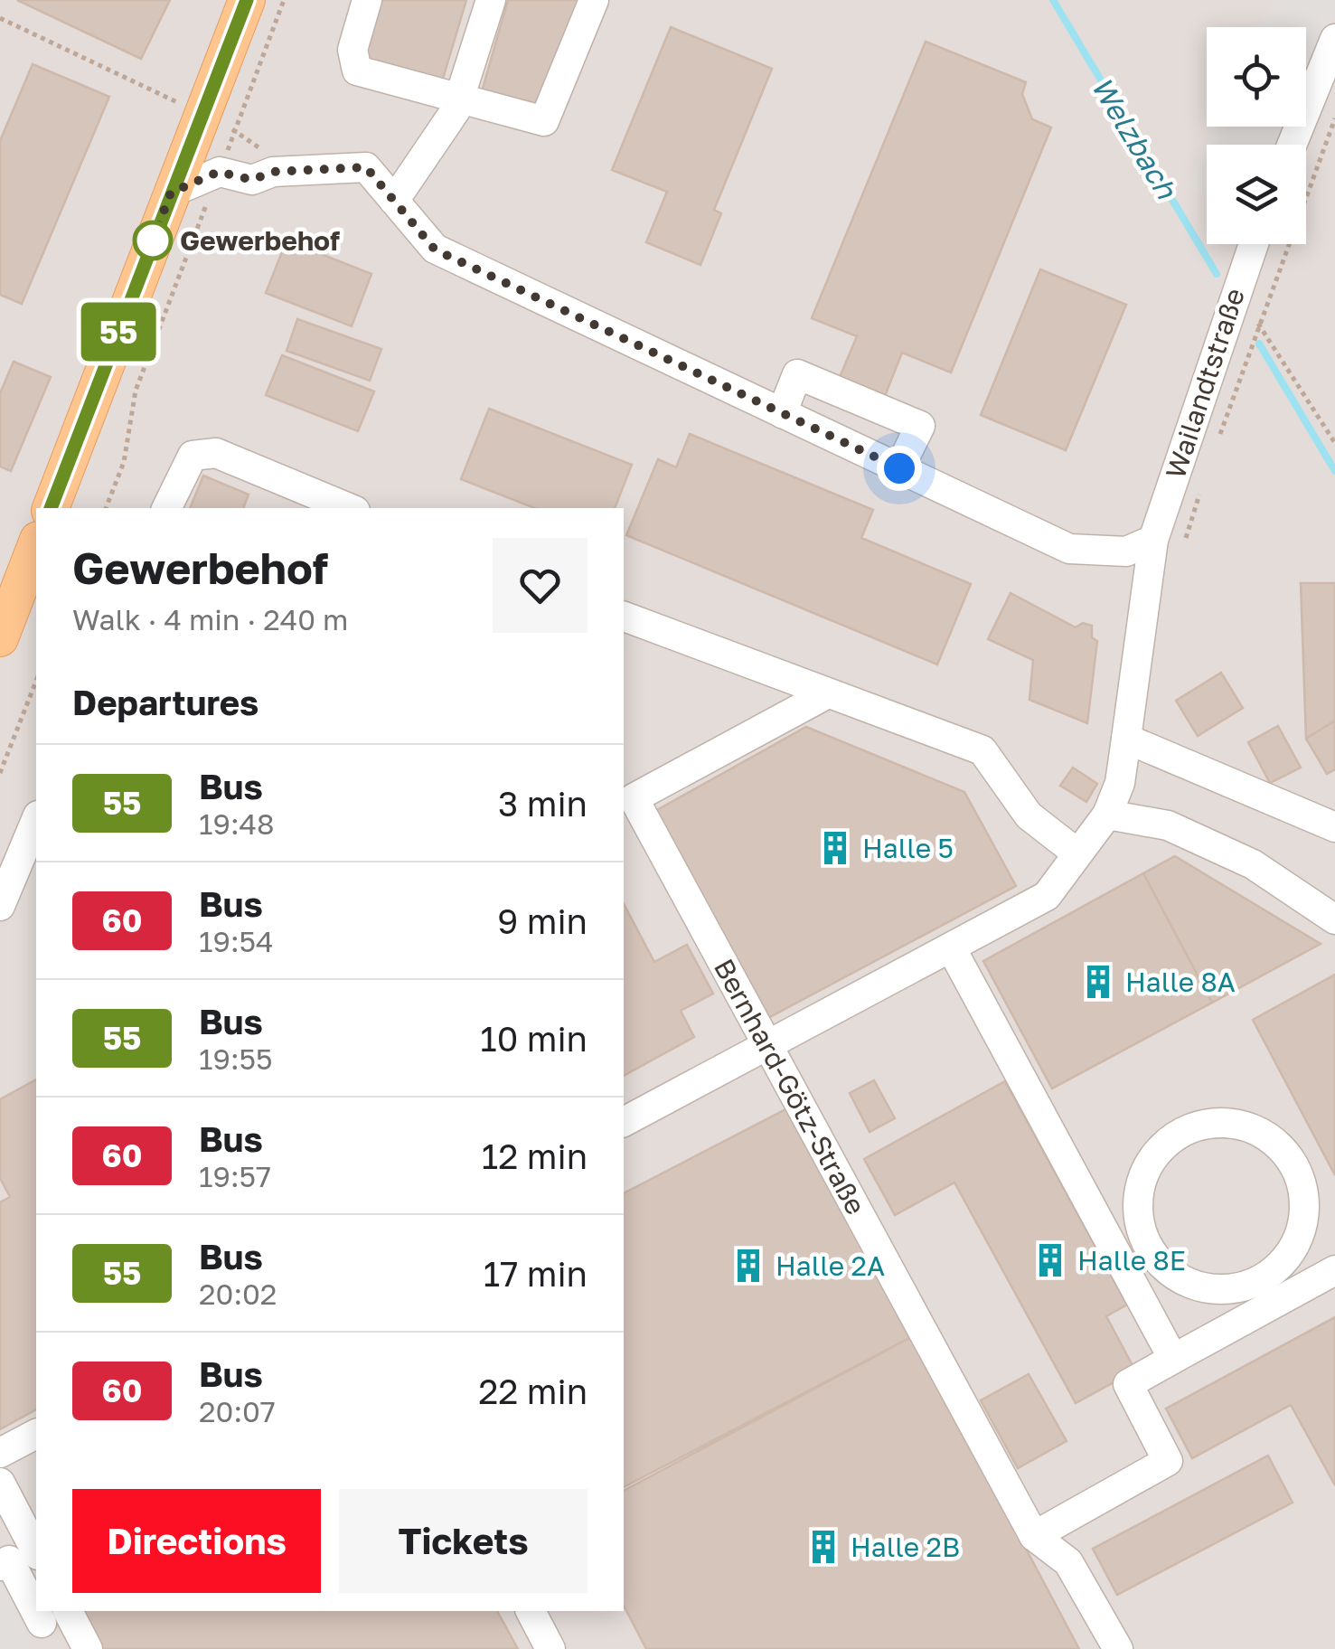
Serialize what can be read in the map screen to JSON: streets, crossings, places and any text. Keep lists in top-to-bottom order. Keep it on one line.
{"streets":{"street":["Wailandtstraße","Bernhard-Götz-Straße"]},"crossings":[["Wailandtstraße","Bernhard-Götz-Straße"]],"water":["Welzbach"],"places":{"other":["Gewerbehof"],"building":["Halle 5","Halle 8A","Halle 8E","Halle 2A","Halle 2B"]},"lines":["bus line 55"],"page":{"on_map":"55","heading":[["Gewerbehof","Walk · 4 min · 240 m"],"Departures"],"list":[{"mark":"55","name":"Bus","note":"19:48","value":"3 min"},{"mark":"60","name":"Bus","note":"19:54","value":"9 min"},{"mark":"55","name":"Bus","note":"19:55","value":"10 min"},{"mark":"60","name":"Bus","note":"19:57","value":"12 min"},{"mark":"55","name":"Bus","note":"20:02","value":"17 min"},{"mark":"60","name":"Bus","note":"20:07","value":"22 min"}],"buttons":["Directions","Tickets"]}}
